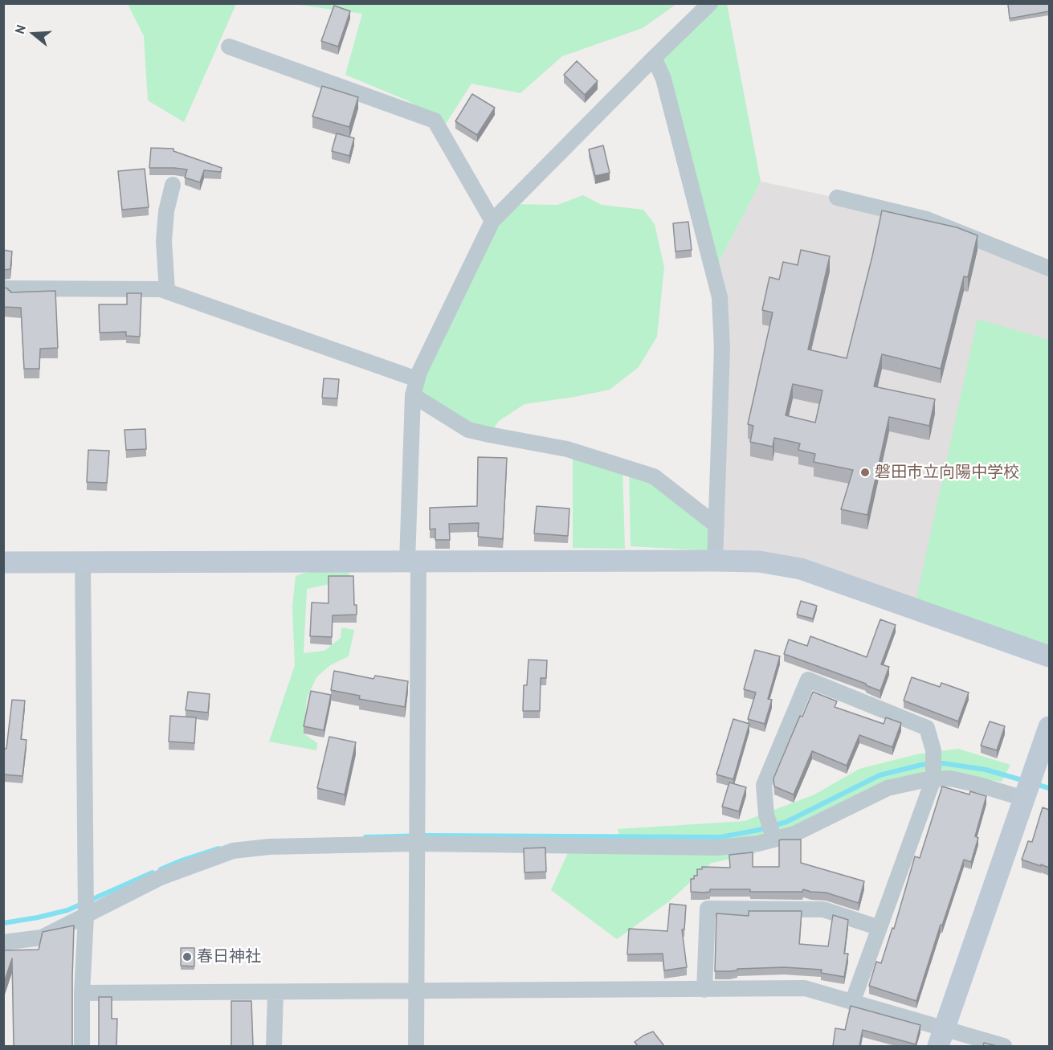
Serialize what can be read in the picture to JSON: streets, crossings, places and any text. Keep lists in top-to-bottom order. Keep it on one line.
{"places":["磐田市立向陽中学校","春日神社"],"north":"left"}
